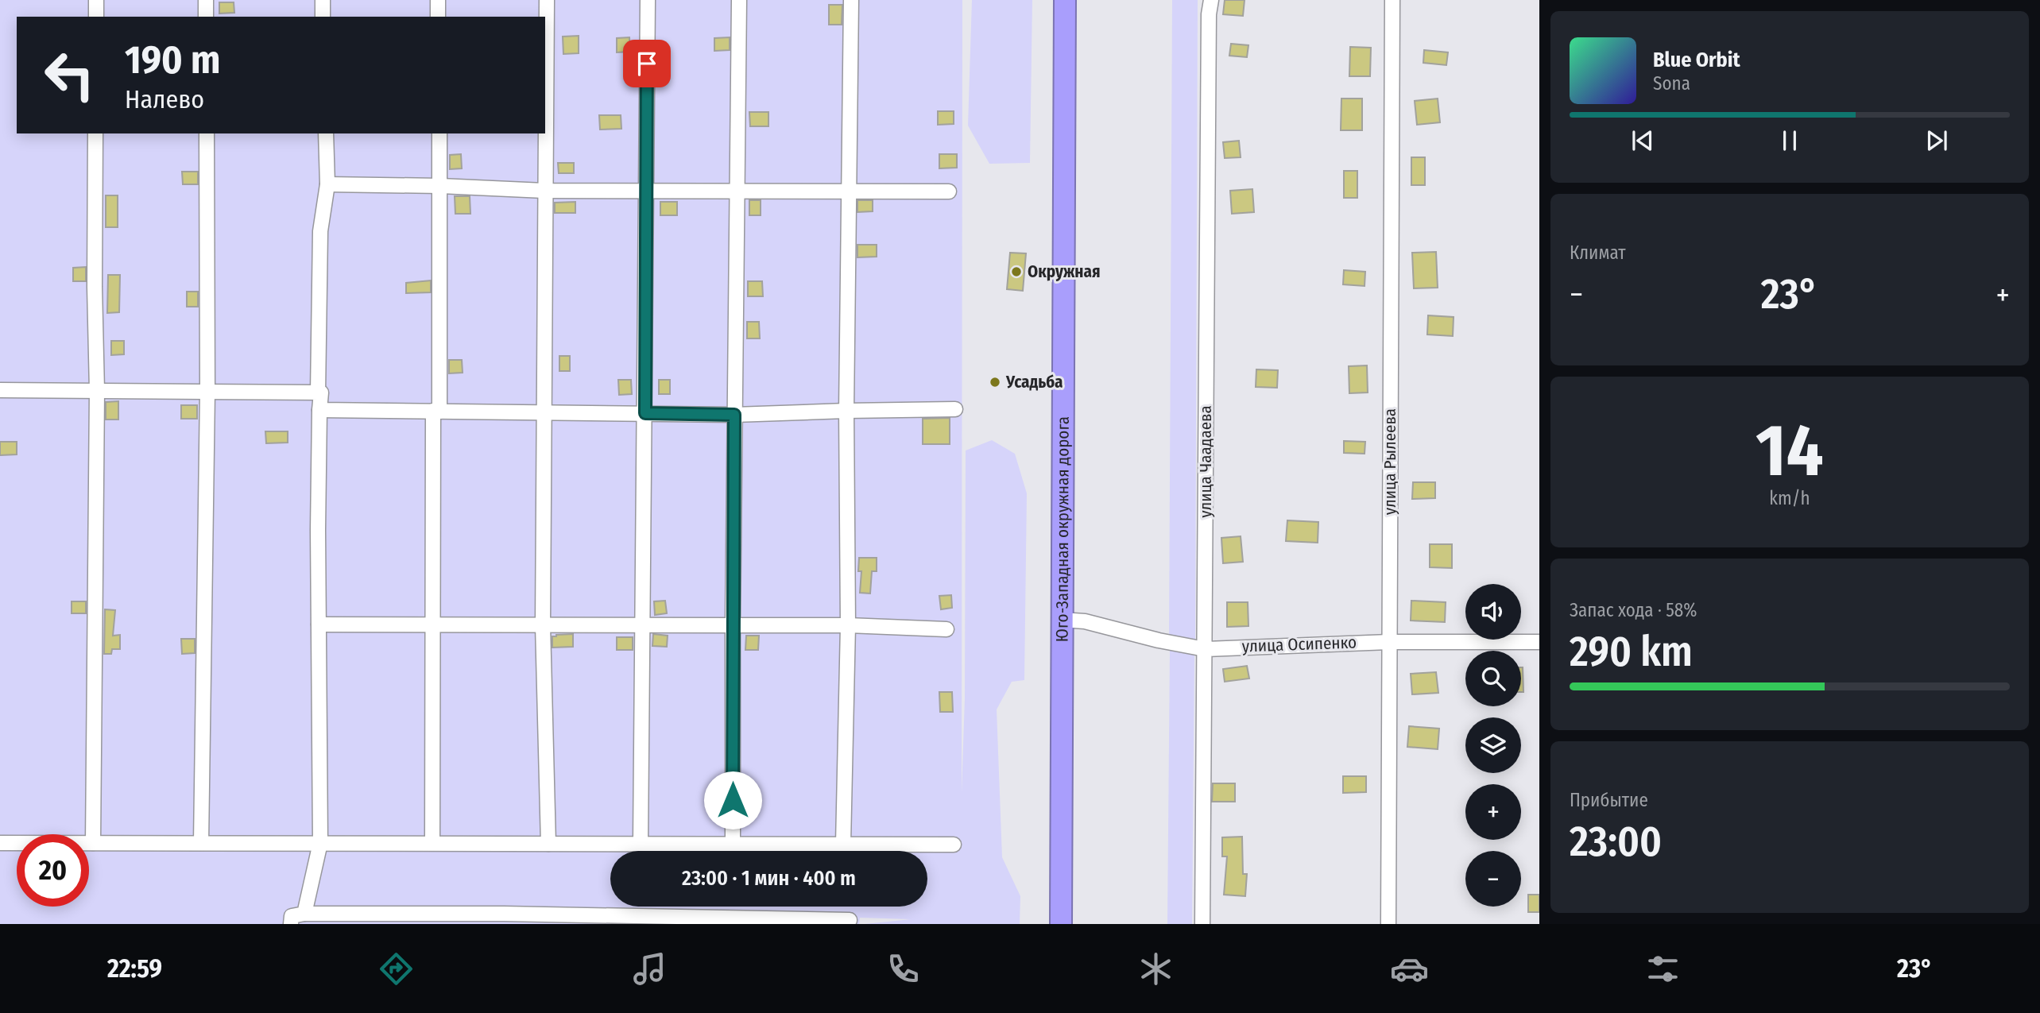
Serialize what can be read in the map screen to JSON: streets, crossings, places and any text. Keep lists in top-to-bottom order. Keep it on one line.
{"streets":{"highway":["Юго-Западная окружная дорога"],"street":["улица Чаадаева","улица Рылеева","улица Осипенко"]},"crossings":[["улица Чаадаева","улица Осипенко"],["улица Рылеева","улица Осипенко"],["Юго-Западная окружная дорога","улица Осипенко"]],"places":["Окружная","Усадьба"],"page":{"turn":["190 m","Налево"],"song":["Blue Orbit","Sona"],"tile":["Климат",["14","km/h"],["Запас хода · 58%","290 km"],["Прибытие","23:00"]],"heat":["−","23°","+"],"map_buttons":["+","−"],"limit":"20","trip":"23:00 · 1 мин · 400 m","tabs":["22:59","23°"]}}
